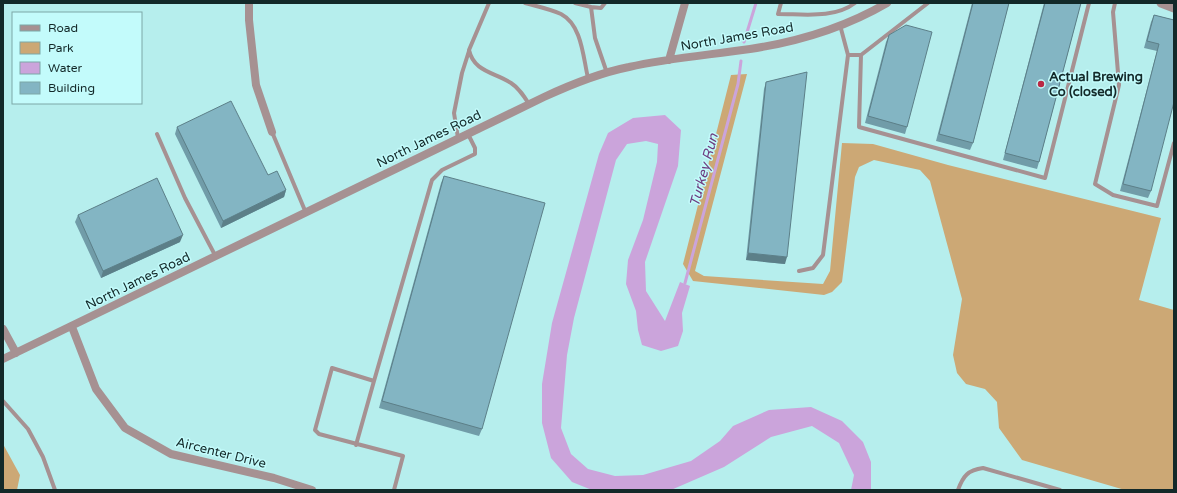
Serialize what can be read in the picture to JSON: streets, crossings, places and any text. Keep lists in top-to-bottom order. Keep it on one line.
{"streets":{"street":["North James Road","Aircenter Drive"]},"crossings":[["North James Road","Aircenter Drive"]],"water":["Turkey Run"],"places":["Actual Brewing Co (closed)"],"legend":["Road","Park","Water","Building"]}
